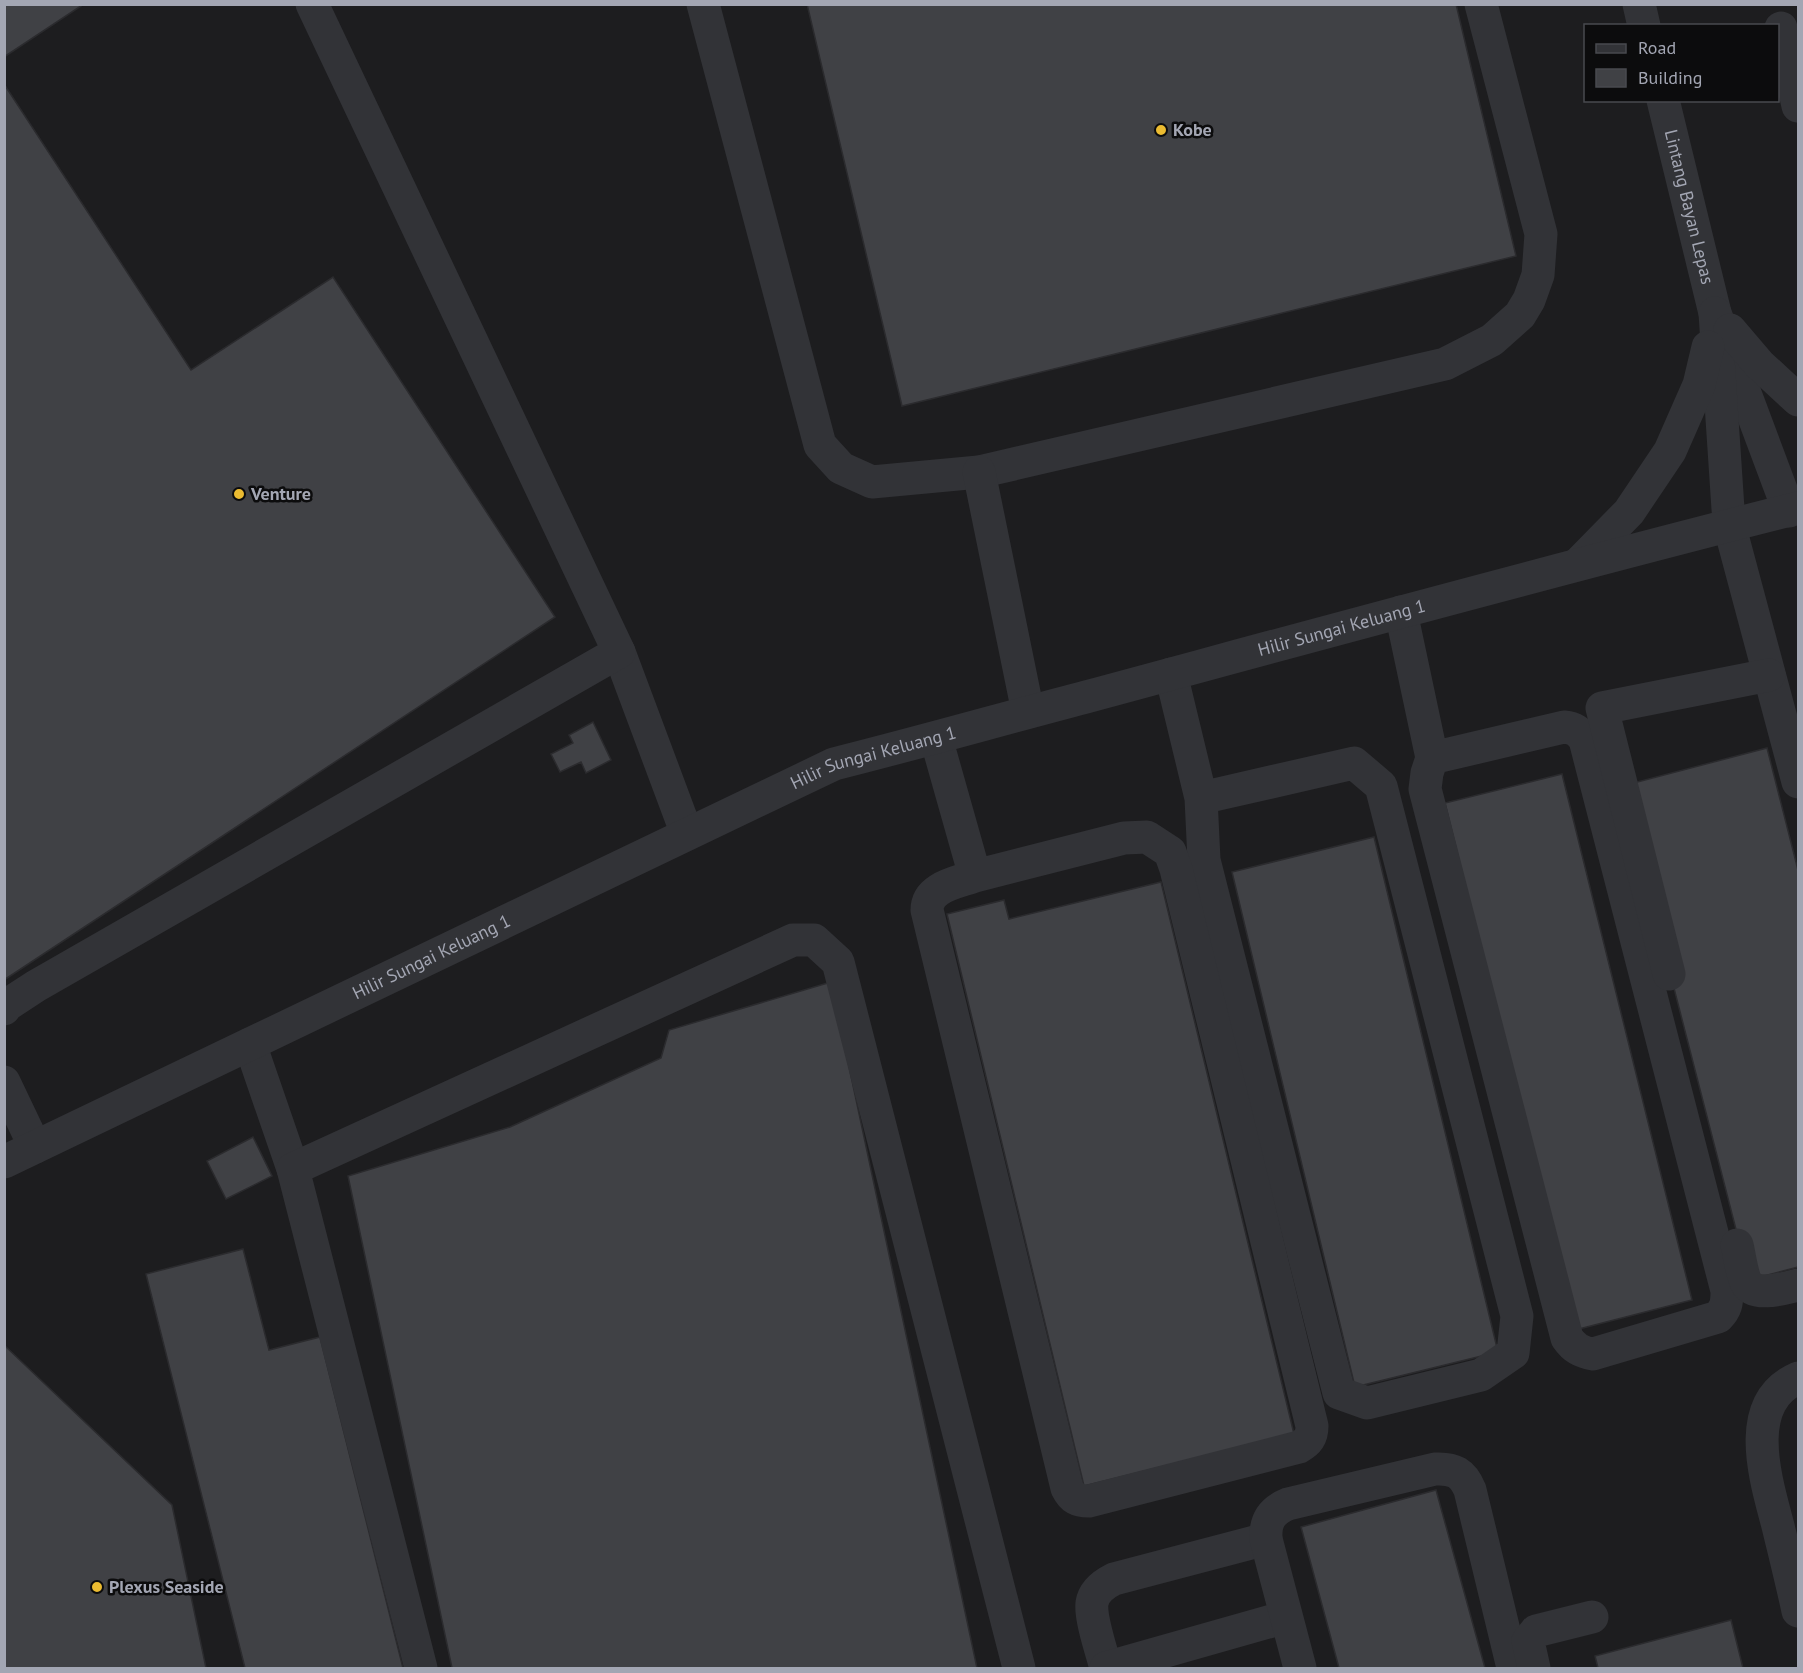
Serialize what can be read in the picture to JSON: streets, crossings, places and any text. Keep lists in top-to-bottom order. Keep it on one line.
{"streets":{"street":["Lintang Bayan Lepas","Hilir Sungai Keluang 1"]},"crossings":[["Lintang Bayan Lepas","Hilir Sungai Keluang 1"]],"places":["Kobe","Venture","Plexus Seaside"],"legend":["Road","Building"]}
